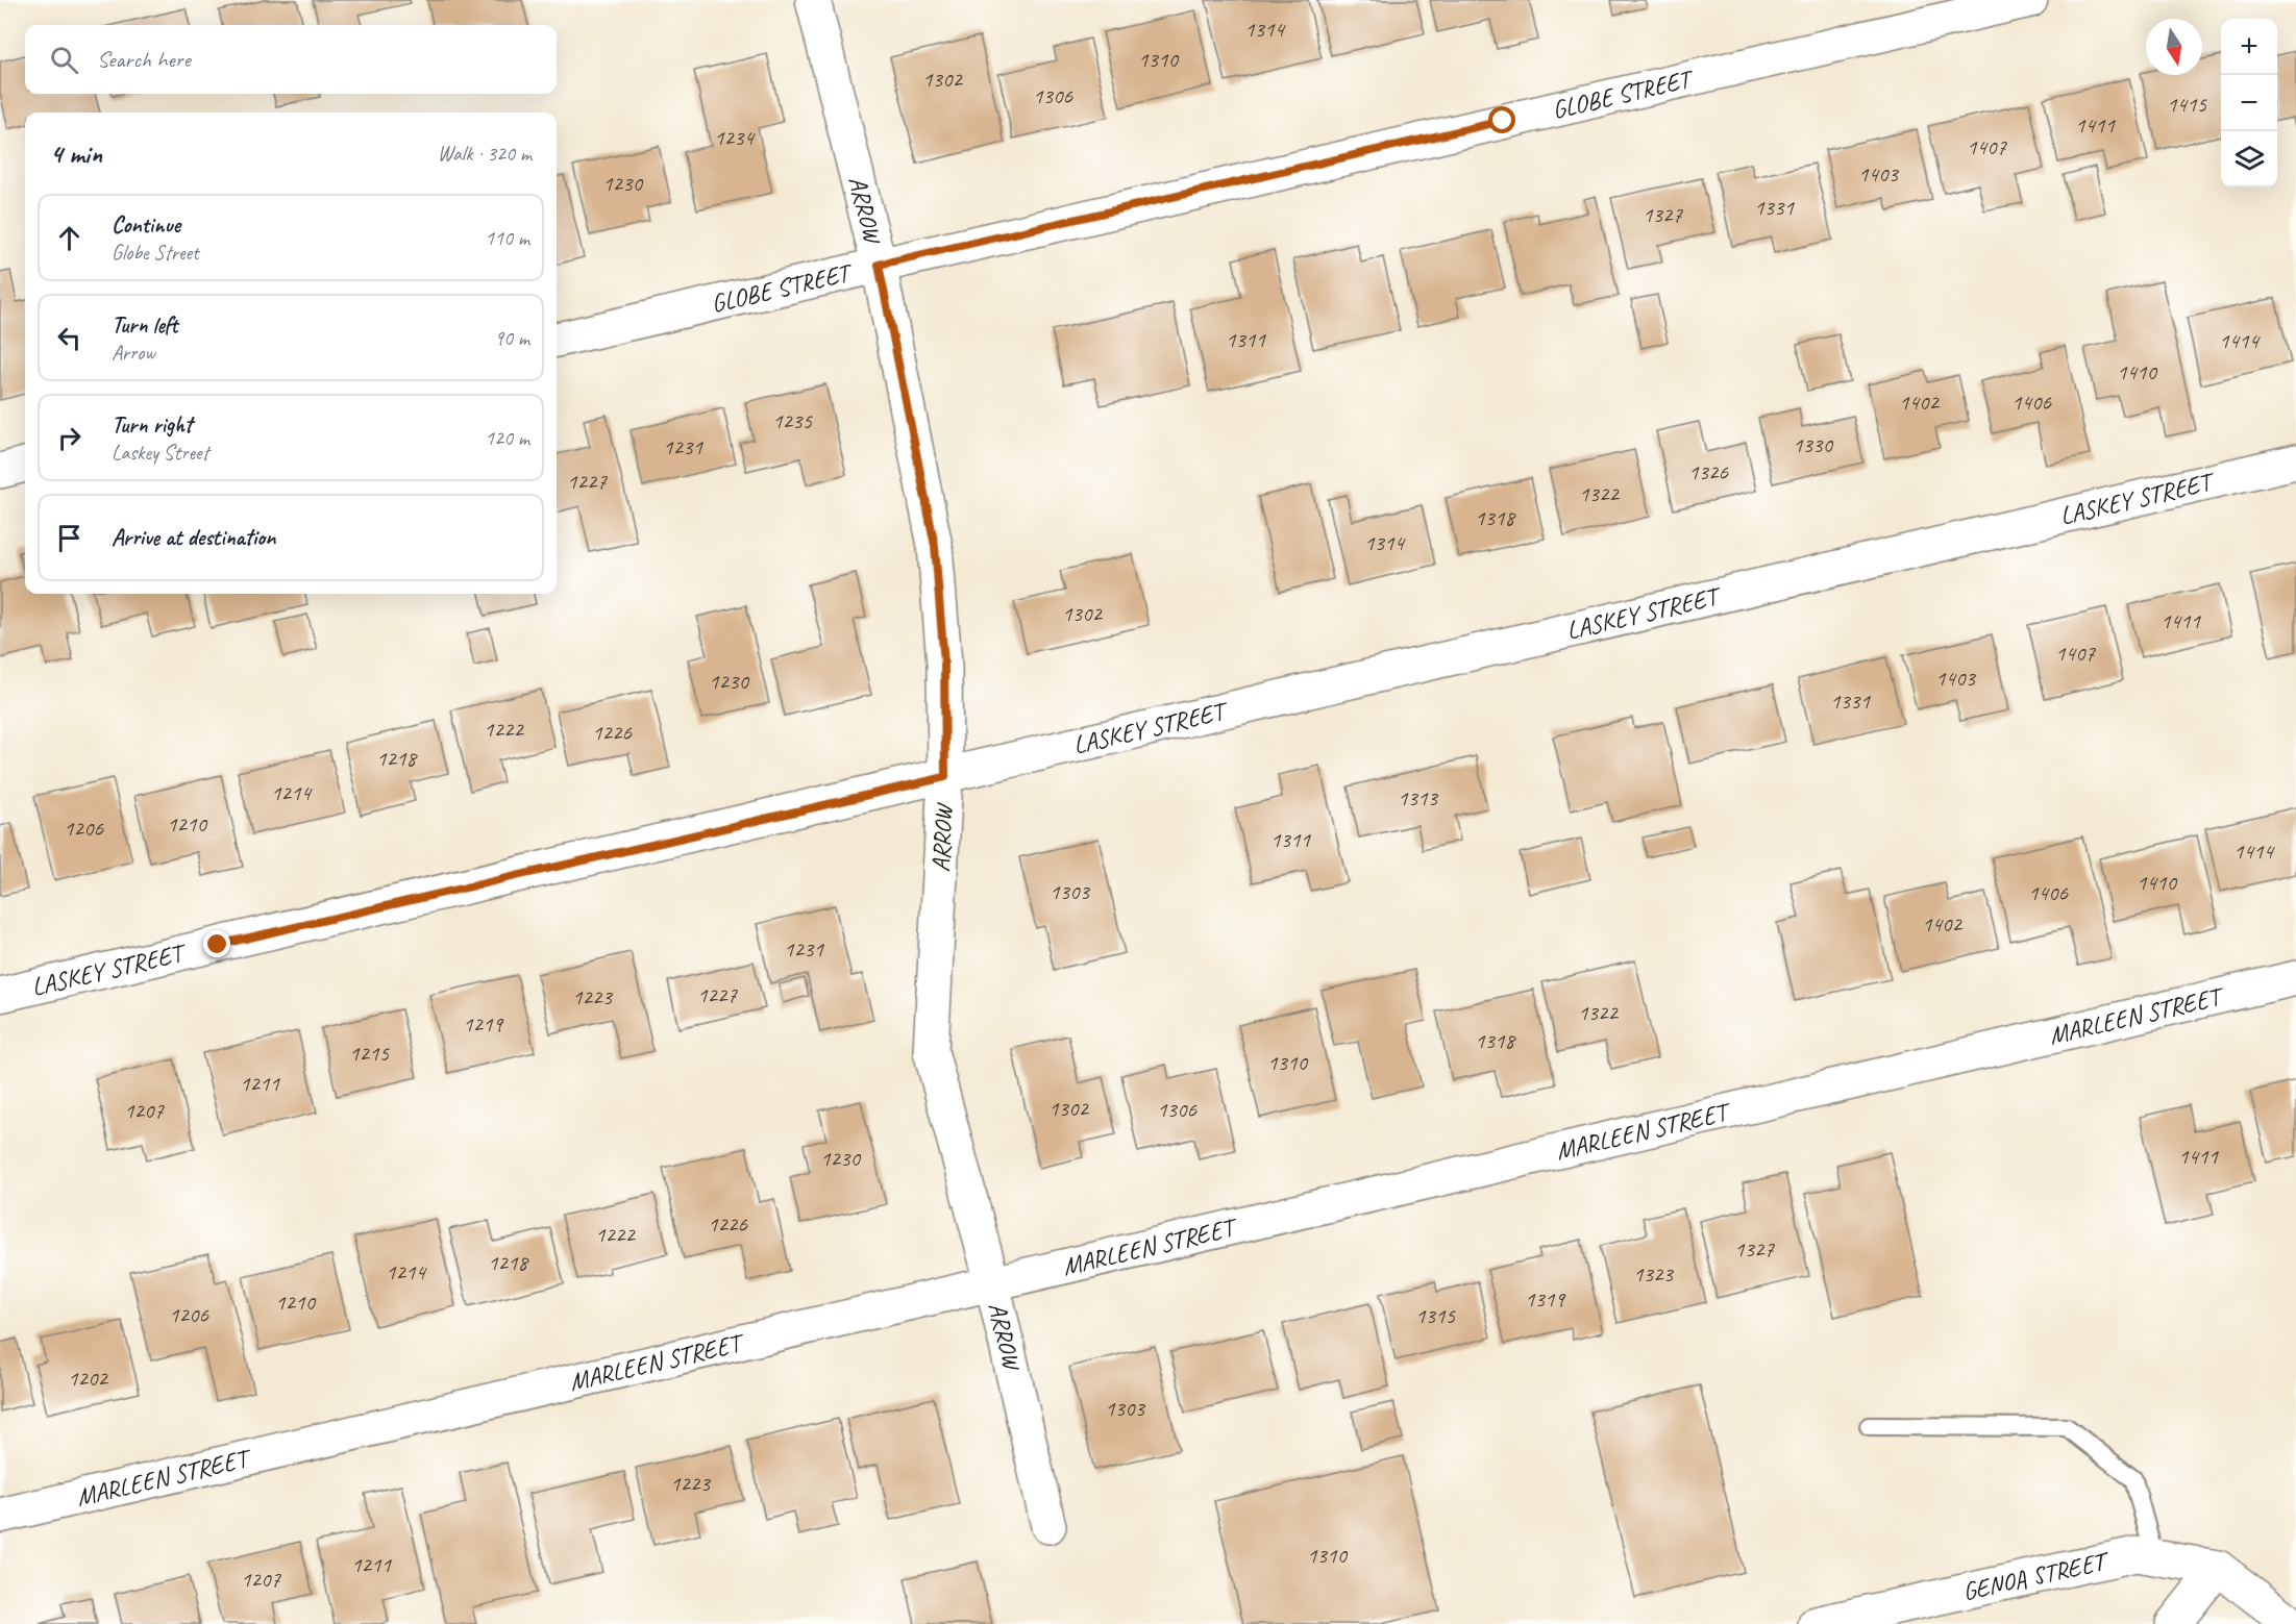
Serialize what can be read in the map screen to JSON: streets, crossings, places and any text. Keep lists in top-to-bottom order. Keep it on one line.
{"streets":{"street":["GLOBE STREET","ARROW","LASKEY STREET","MARLEEN STREET","GENOA STREET"]},"crossings":[["GLOBE STREET","ARROW"],["ARROW","LASKEY STREET"],["ARROW","MARLEEN STREET"]],"house_numbers":["1314","1310","1302","1306","1415","1411","1234","1407","1403","1230","1331","1327","1311","1414","1410","1402","1406","1235","1330","1231","1326","1227","1322","1318","1314","1302","1411","1407","1403","1230","1331","1222","1226","1218","1214","1313","1210","1206","1311","1414","1410","1303","1406","1402","1231","1227","1223","1322","1219","1318","1215","1310","1211","1302","1306","1207","1411","1230","1226","1222","1327","1218","1214","1323","1319","1210","1206","1315","1202","1303","1223","1310","1211","1207"],"north":"bottom","page":{"map_buttons":["+","−"],"search":"Search here","heading":["4 min","Walk · 320 m"],"list":[["Continue","Globe Street","110 m"],["Turn left","Arrow","90 m"],["Turn right","Laskey Street","120 m"],"Arrive at destination"]}}
